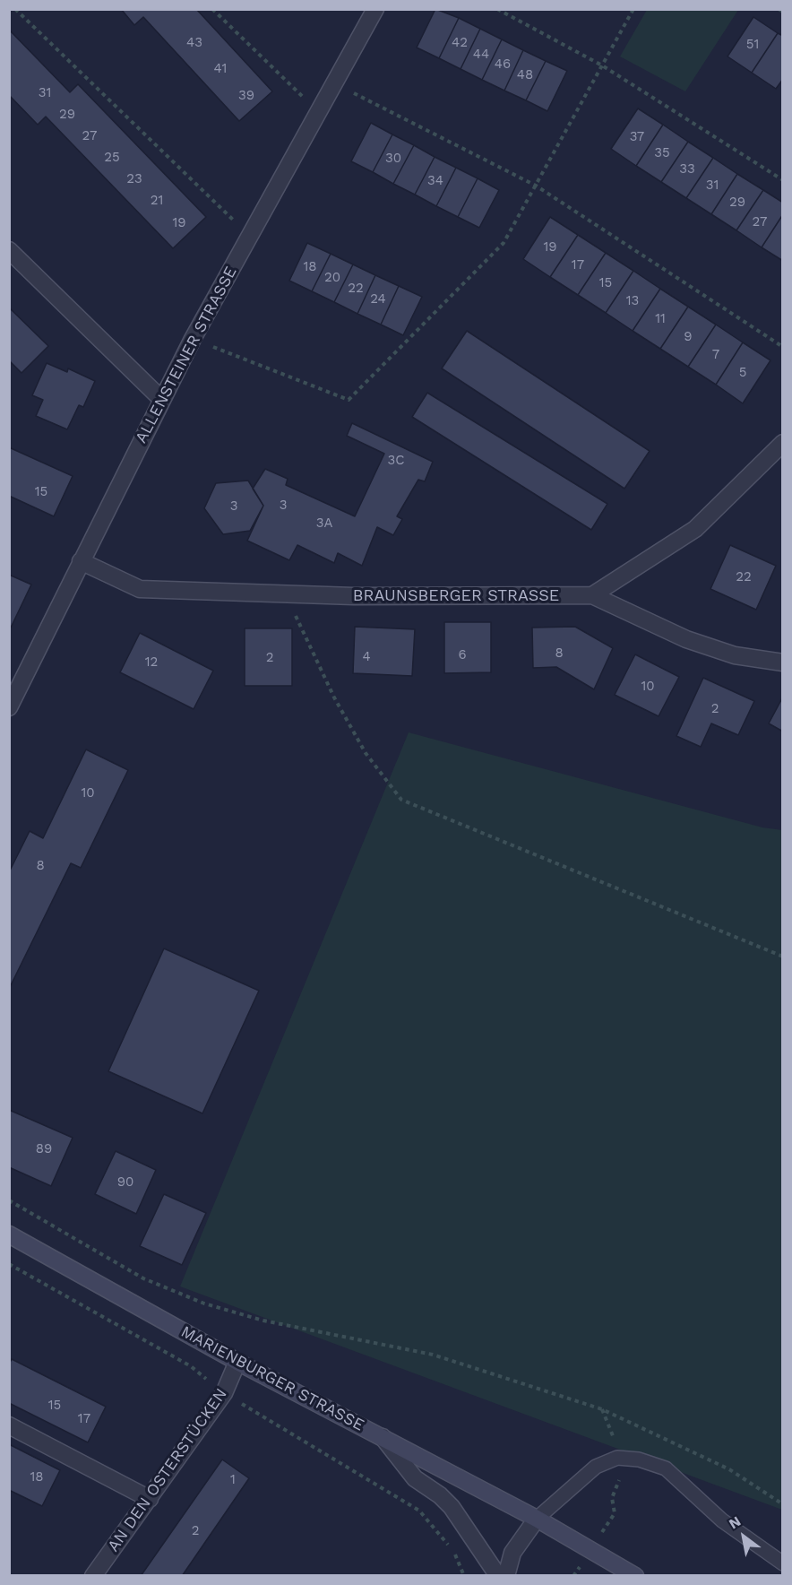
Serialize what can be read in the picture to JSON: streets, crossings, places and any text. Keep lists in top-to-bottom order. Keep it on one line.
{"streets":{"main road":["MARIENBURGER STRASSE"],"street":["ALLENSTEINER STRASSE","BRAUNSBERGER STRASSE","AN DEN OSTERSTÜCKEN"]},"crossings":[["ALLENSTEINER STRASSE","BRAUNSBERGER STRASSE"],["MARIENBURGER STRASSE","AN DEN OSTERSTÜCKEN"]],"house_numbers":["43","42","51","44","46","41","48","31","39","29","27","37","35","25","30","33","23","34","31","21","29","27","19","19","17","18","20","15","22","24","13","11","9","7","5","3C","15","3","3","3A","22","8","6","4","2","12","10","2","10","8","89","90","15","17","18","1","2"],"north":"top left"}
